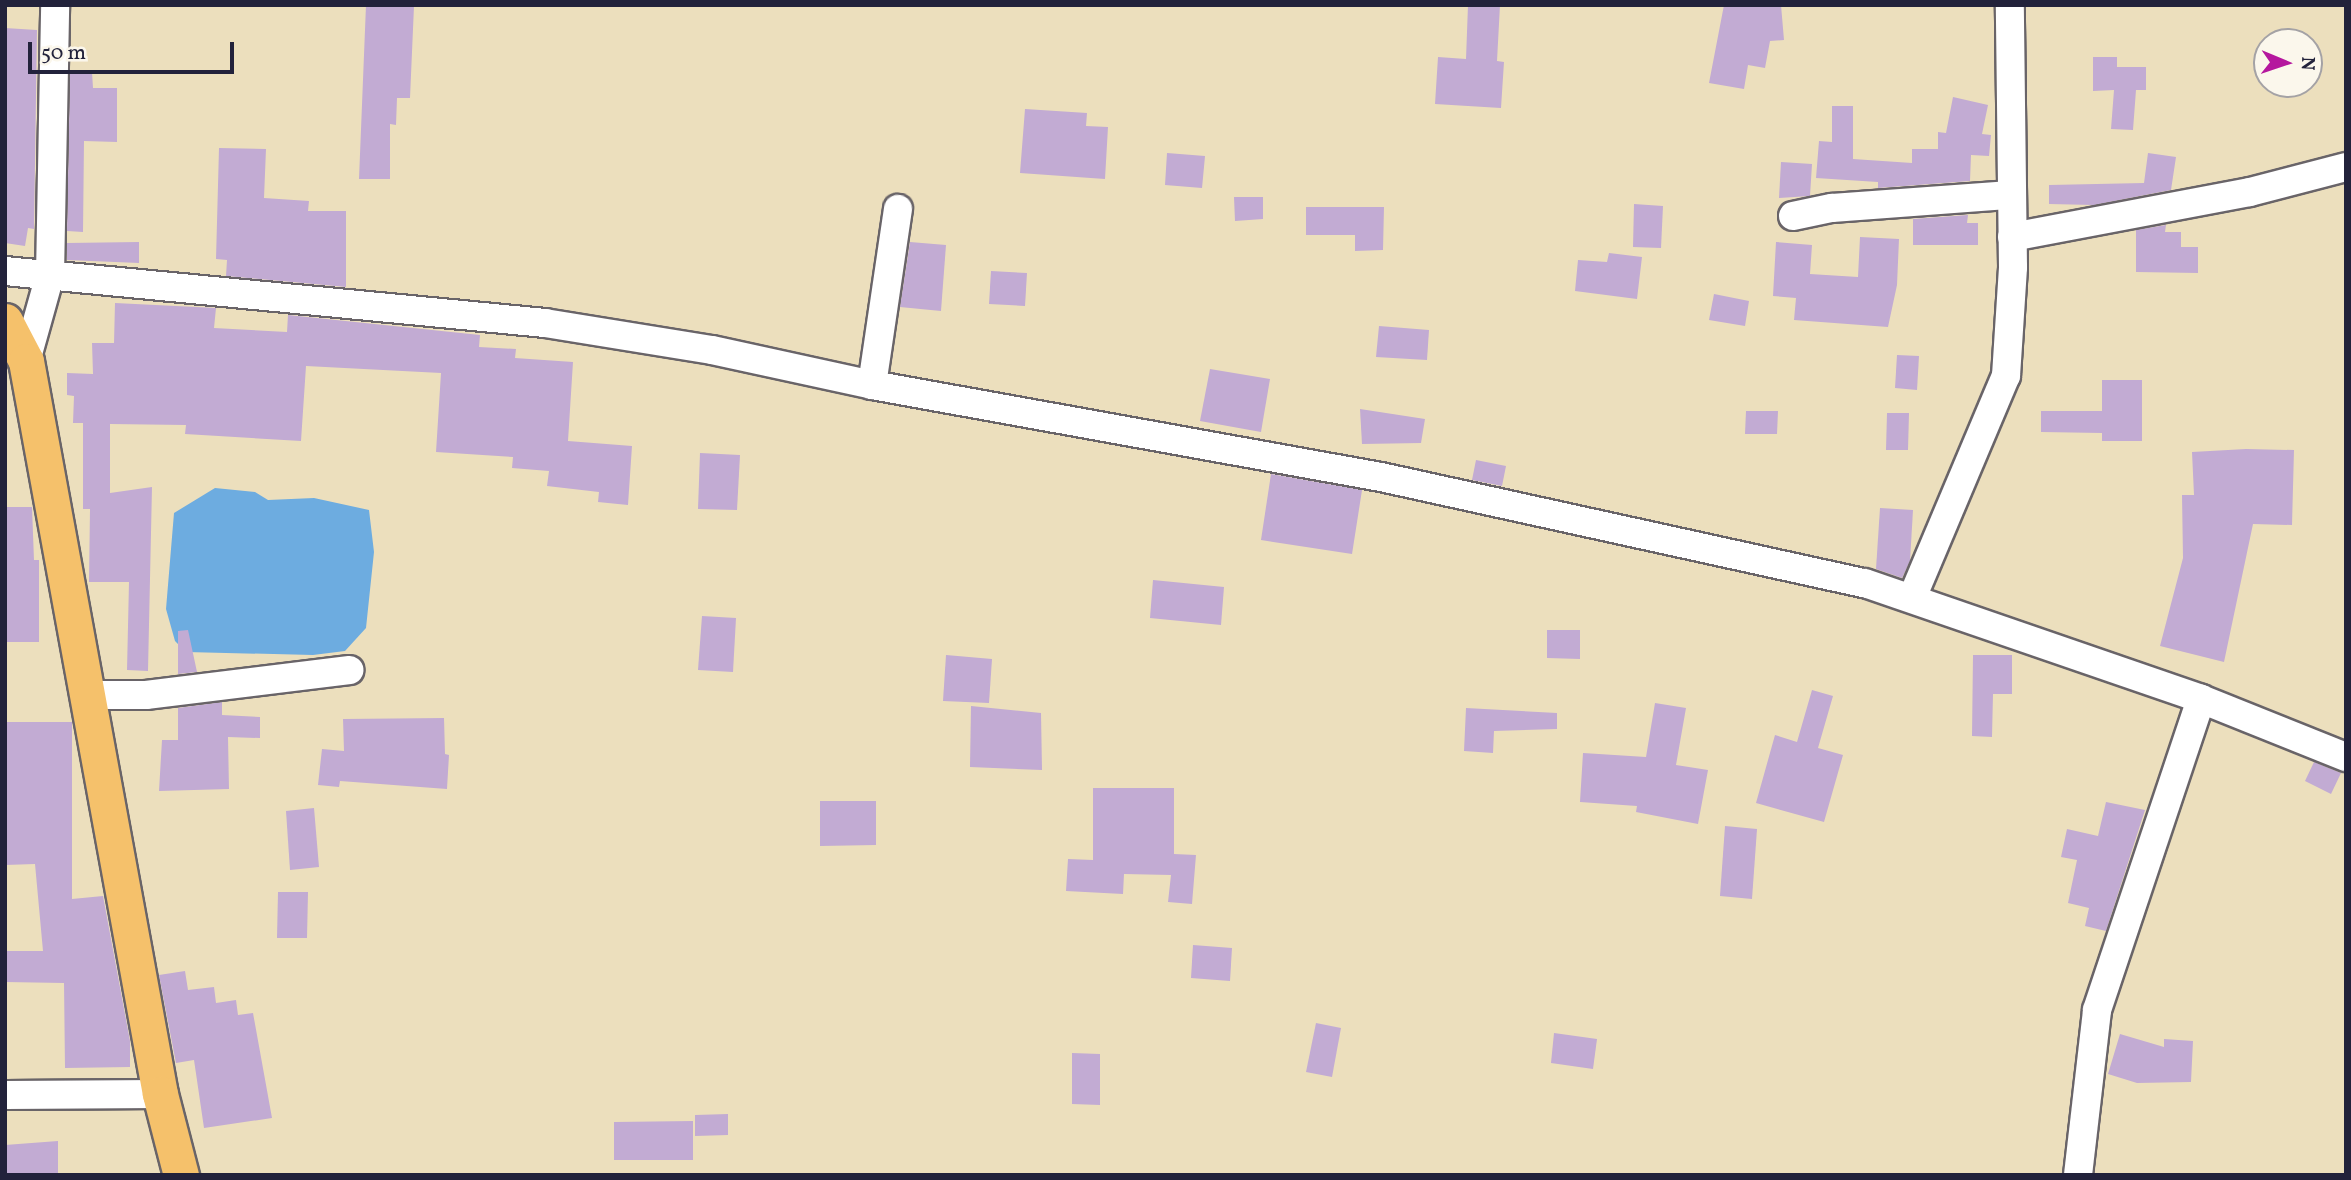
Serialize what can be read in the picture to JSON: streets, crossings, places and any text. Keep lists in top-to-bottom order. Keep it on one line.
{"scale_bar":"50 m","north":"right"}
